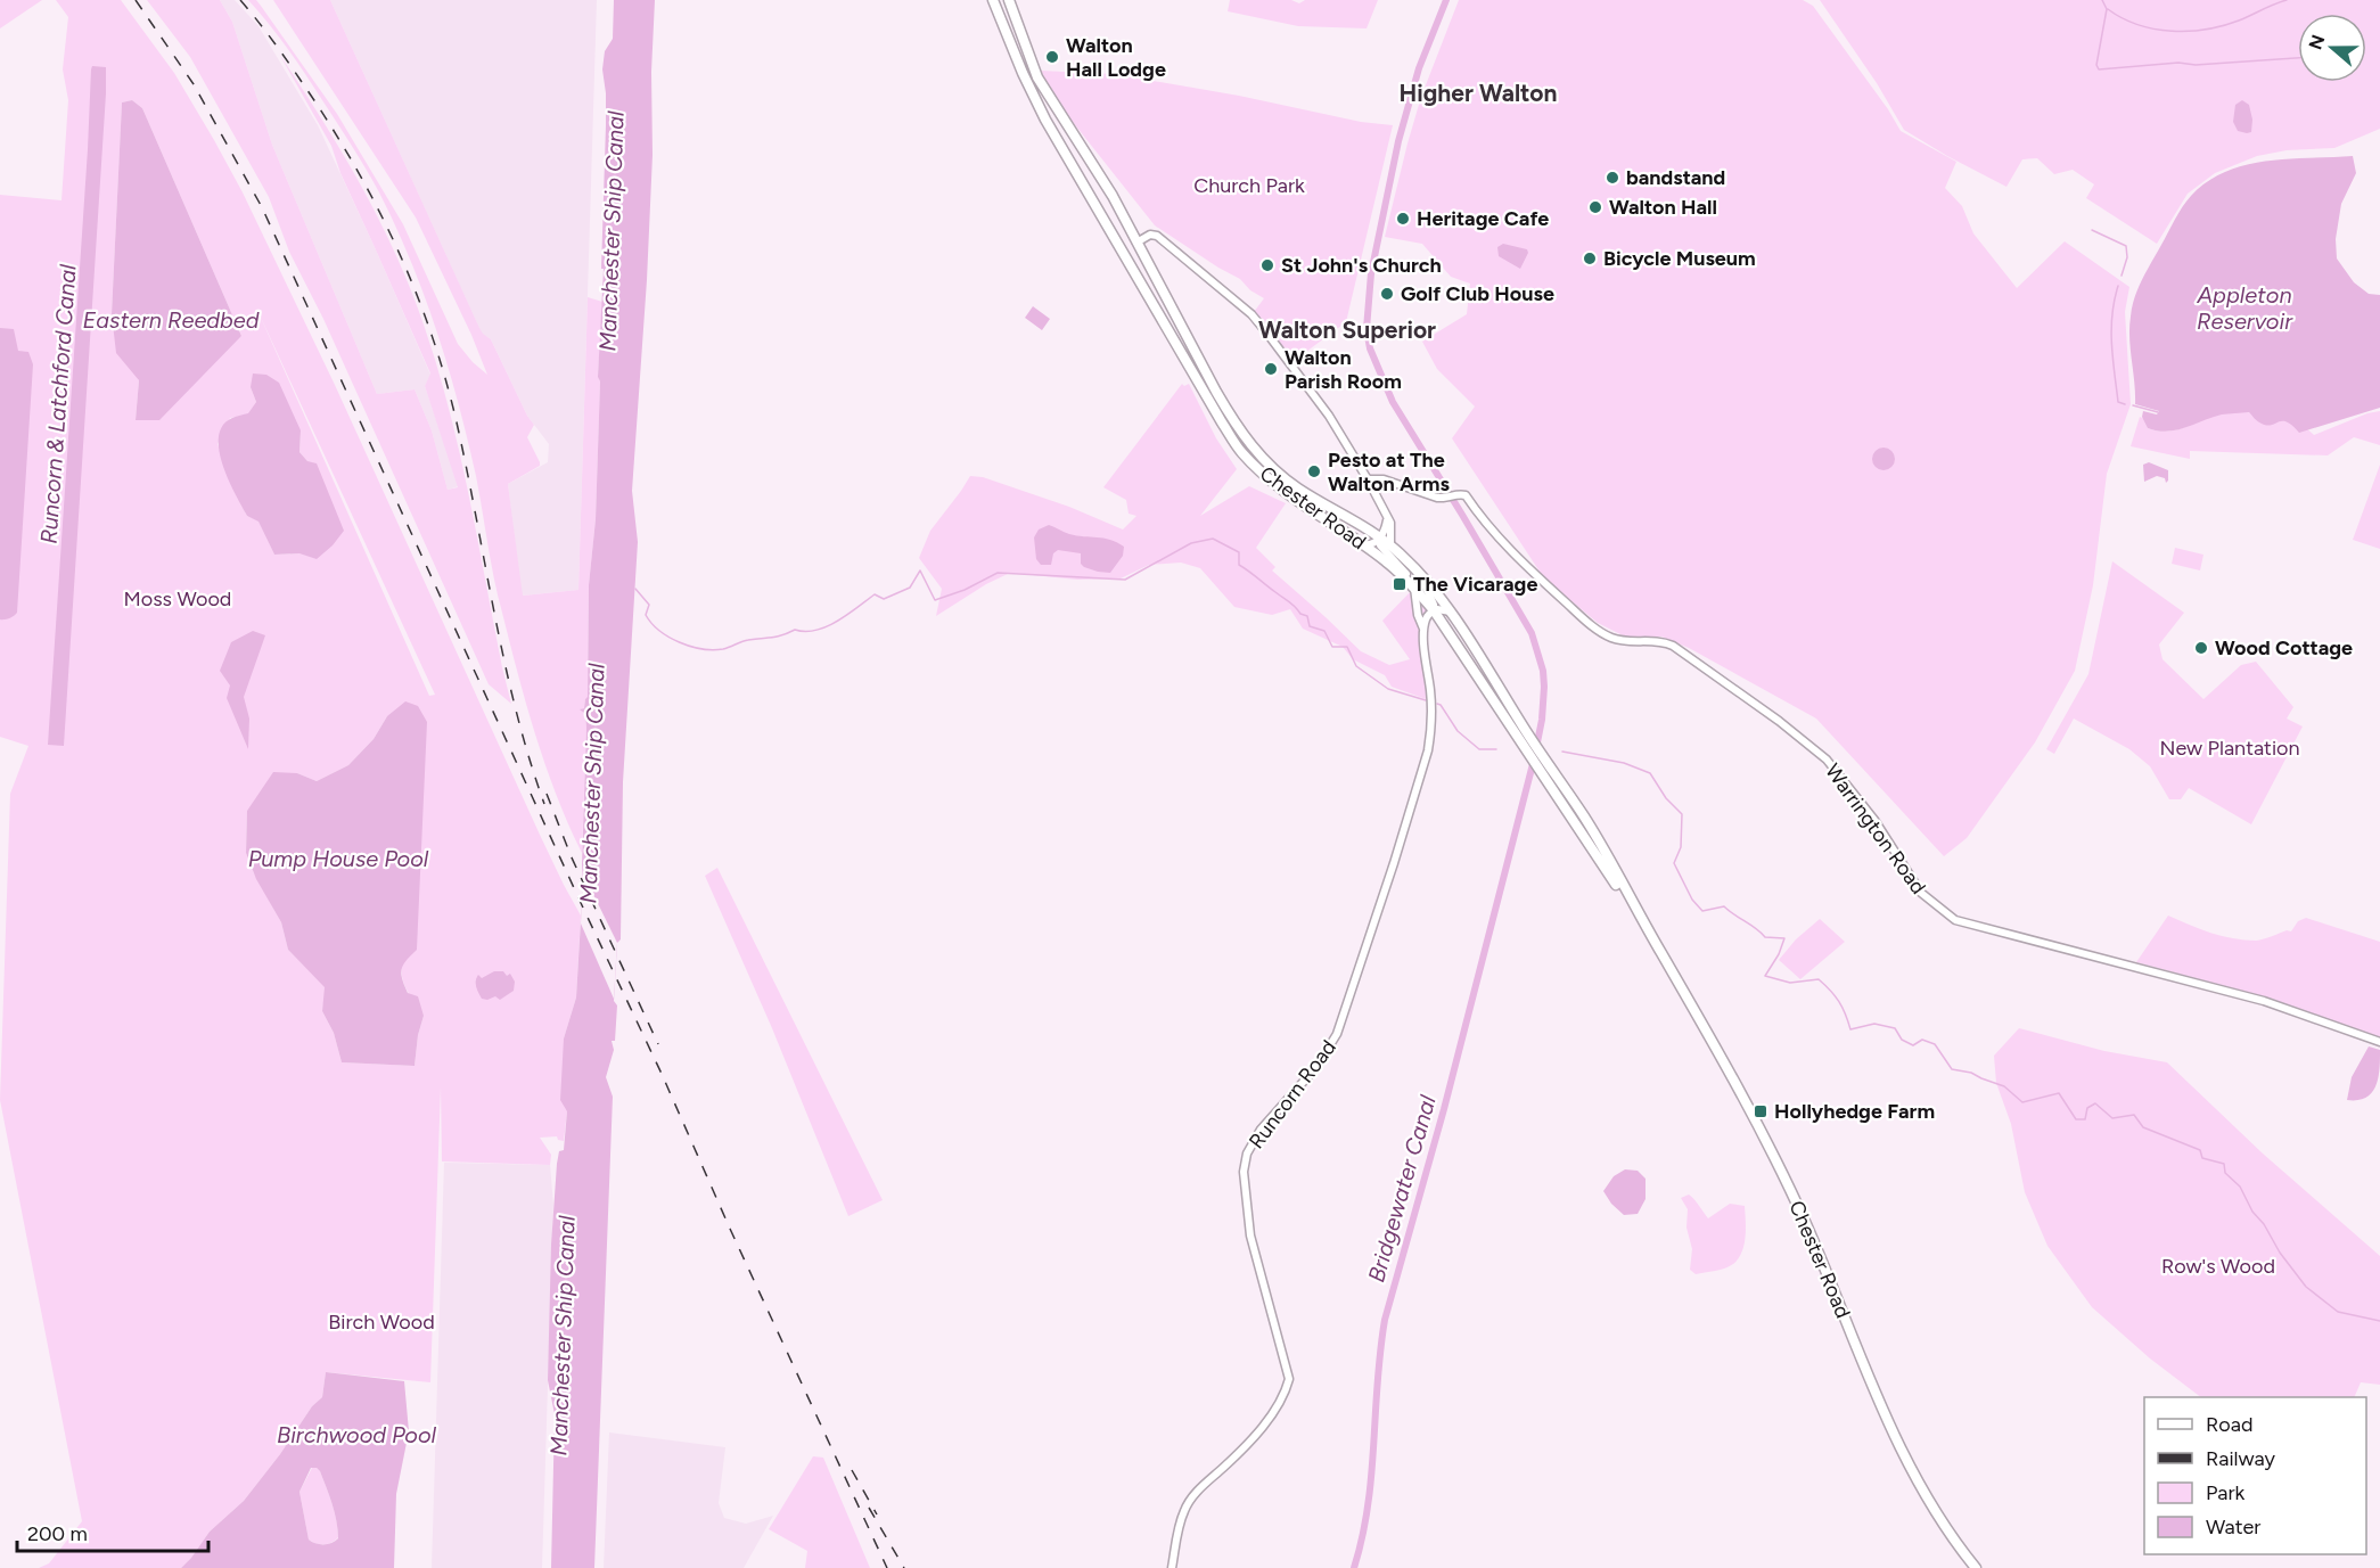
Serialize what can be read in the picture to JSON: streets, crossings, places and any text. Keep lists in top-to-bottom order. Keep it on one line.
{"streets":{"highway":["Chester Road"],"street":["Warrington Road","Runcorn Road"]},"crossings":[["Chester Road","Runcorn Road"]],"districts":["Higher Walton","Walton Superior"],"water":["Manchester Ship Canal","Appleton Reservoir","Eastern Reedbed","Runcorn & Latchford Canal","Pump House Pool","Bridgewater Canal","Birchwood Pool"],"parks":["Church Park","Moss Wood","New Plantation","Row's Wood","Birch Wood"],"places":{"other":["Walton Hall Lodge","bandstand","Walton Hall","Heritage Cafe","Bicycle Museum","St John's Church","Golf Club House","Walton Parish Room","Pesto at The Walton Arms","Wood Cottage"],"transit":["The Vicarage","Hollyhedge Farm"]},"legend":["Road","Railway","Park","Water"],"scale_bar":"200 m","north":"left"}
